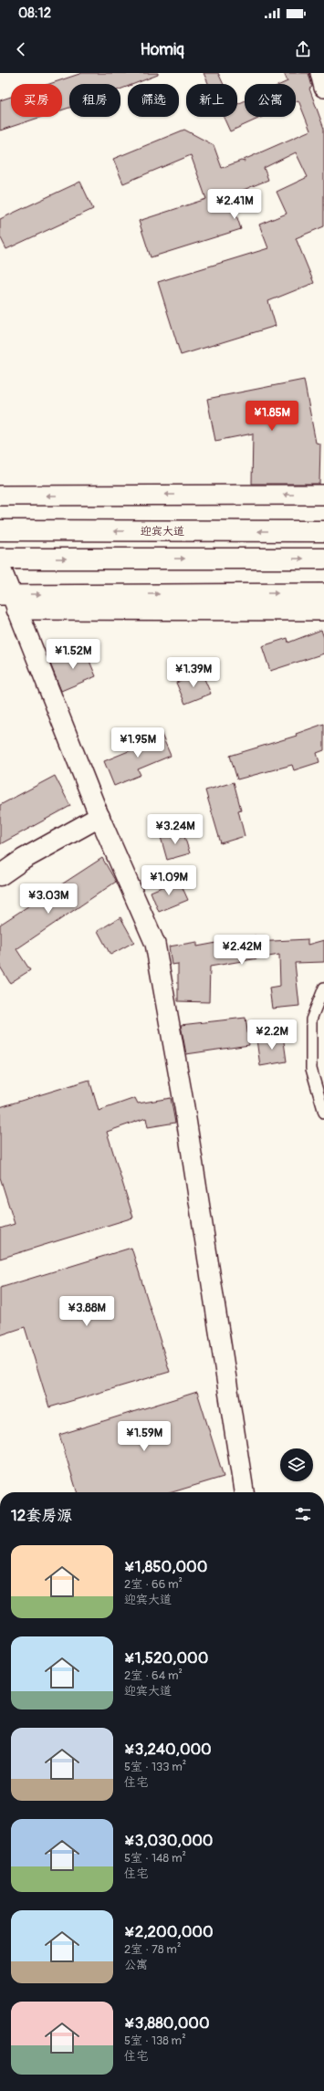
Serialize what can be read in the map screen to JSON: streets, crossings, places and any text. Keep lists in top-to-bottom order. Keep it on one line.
{"streets":{"main road":["迎宾大道"]},"page":{"status":"08:12","header":"Homiq","chip":["买房","租房","筛选","新上","公寓"],"price":["¥2.41M","¥1.85M","¥1.52M","¥1.39M","¥1.95M","¥3.24M","¥1.09M","¥3.03M","¥2.42M","¥2.2M","¥3.88M","¥1.59M"],"heading":"12套房源","list":[{"name":"¥1,850,000","note":"2室 · 66 m² · 迎宾大道"},{"name":"¥1,520,000","note":"2室 · 64 m² · 迎宾大道"},{"name":"¥3,240,000","note":"5室 · 133 m² · 住宅"},{"name":"¥3,030,000","note":"5室 · 148 m² · 住宅"},{"name":"¥2,200,000","note":"2室 · 78 m² · 公寓"},{"name":"¥3,880,000","note":"5室 · 138 m² · 住宅"}]}}
